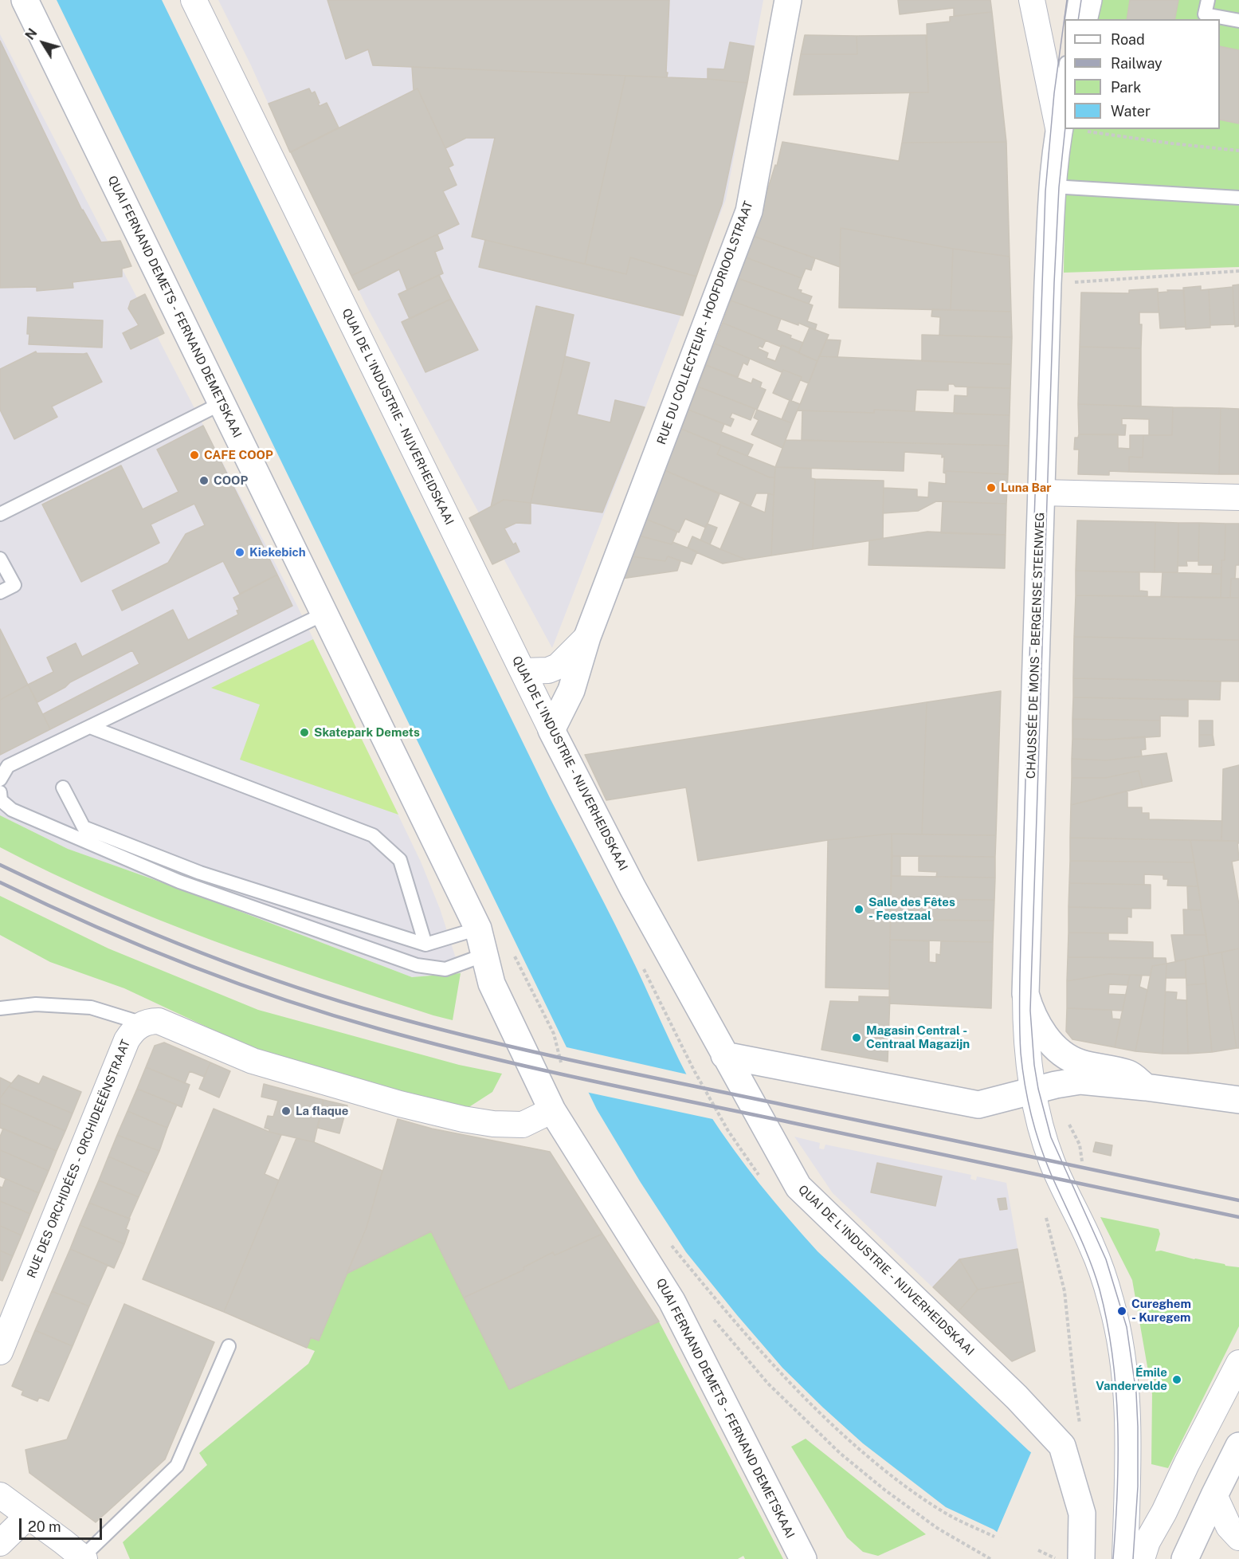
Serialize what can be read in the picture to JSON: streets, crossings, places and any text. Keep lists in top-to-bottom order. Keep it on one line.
{"streets":{"main road":["QUAI FERNAND DEMETS - FERNAND DEMETSKAAI","RUE DU COLLECTEUR - HOOFDRIOOLSTRAAT","QUAI DE L'INDUSTRIE - NIJVERHEIDSKAAI","CHAUSSÉE DE MONS - BERGENSE STEENWEG"],"street":["RUE DES ORCHIDÉES - ORCHIDEEËNSTRAAT"]},"crossings":[["RUE DU COLLECTEUR - HOOFDRIOOLSTRAAT","QUAI DE L'INDUSTRIE - NIJVERHEIDSKAAI"]],"places":["CAFE COOP","COOP","Luna Bar","Kiekebich","Skatepark Demets","Salle des Fêtes - Feestzaal","Magasin Central - Centraal Magazijn","La flaque","Cureghem - Kuregem","Émile Vandervelde"],"legend":["Road","Railway","Park","Water"],"scale_bar":"20 m","north":"top left"}
